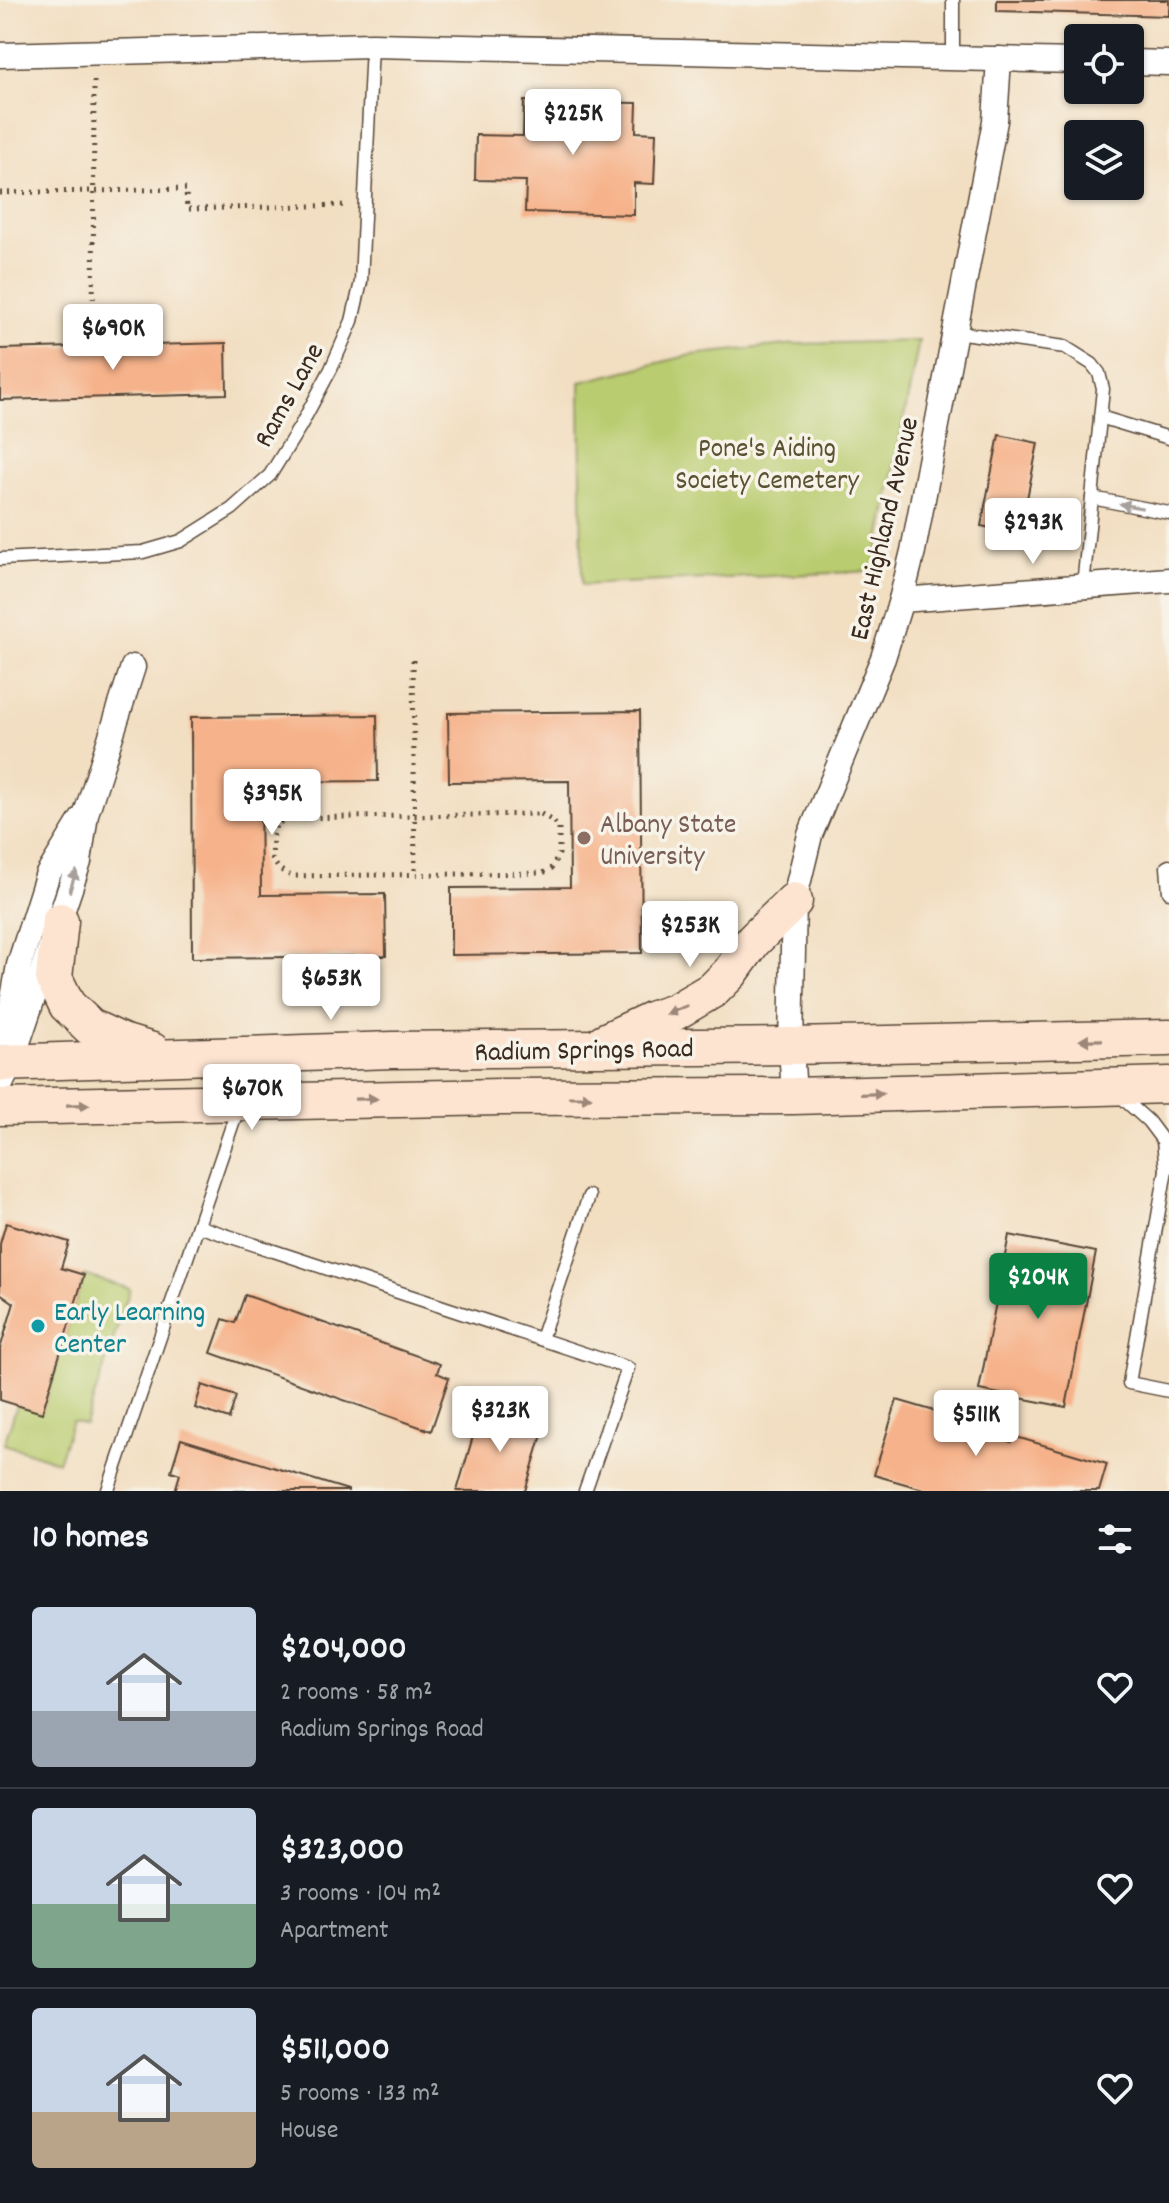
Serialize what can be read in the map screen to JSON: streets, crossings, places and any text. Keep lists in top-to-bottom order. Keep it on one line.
{"streets":{"main road":["Radium Springs Road"],"street":["East Highland Avenue"],"lane":["Rams Lane"]},"crossings":[["East Highland Avenue","Radium Springs Road"]],"parks":["Pone's Aiding Society Cemetery"],"places":["Albany State University","Early Learning Center"],"page":{"price":["$225K","$690K","$293K","$395K","$253K","$653K","$670K","$204K","$323K","$511K"],"heading":"10 homes","list":[{"name":"$204,000","note":"2 rooms · 58 m² · Radium Springs Road"},{"name":"$323,000","note":"3 rooms · 104 m² · Apartment"},{"name":"$511,000","note":"5 rooms · 133 m² · House"}]}}
